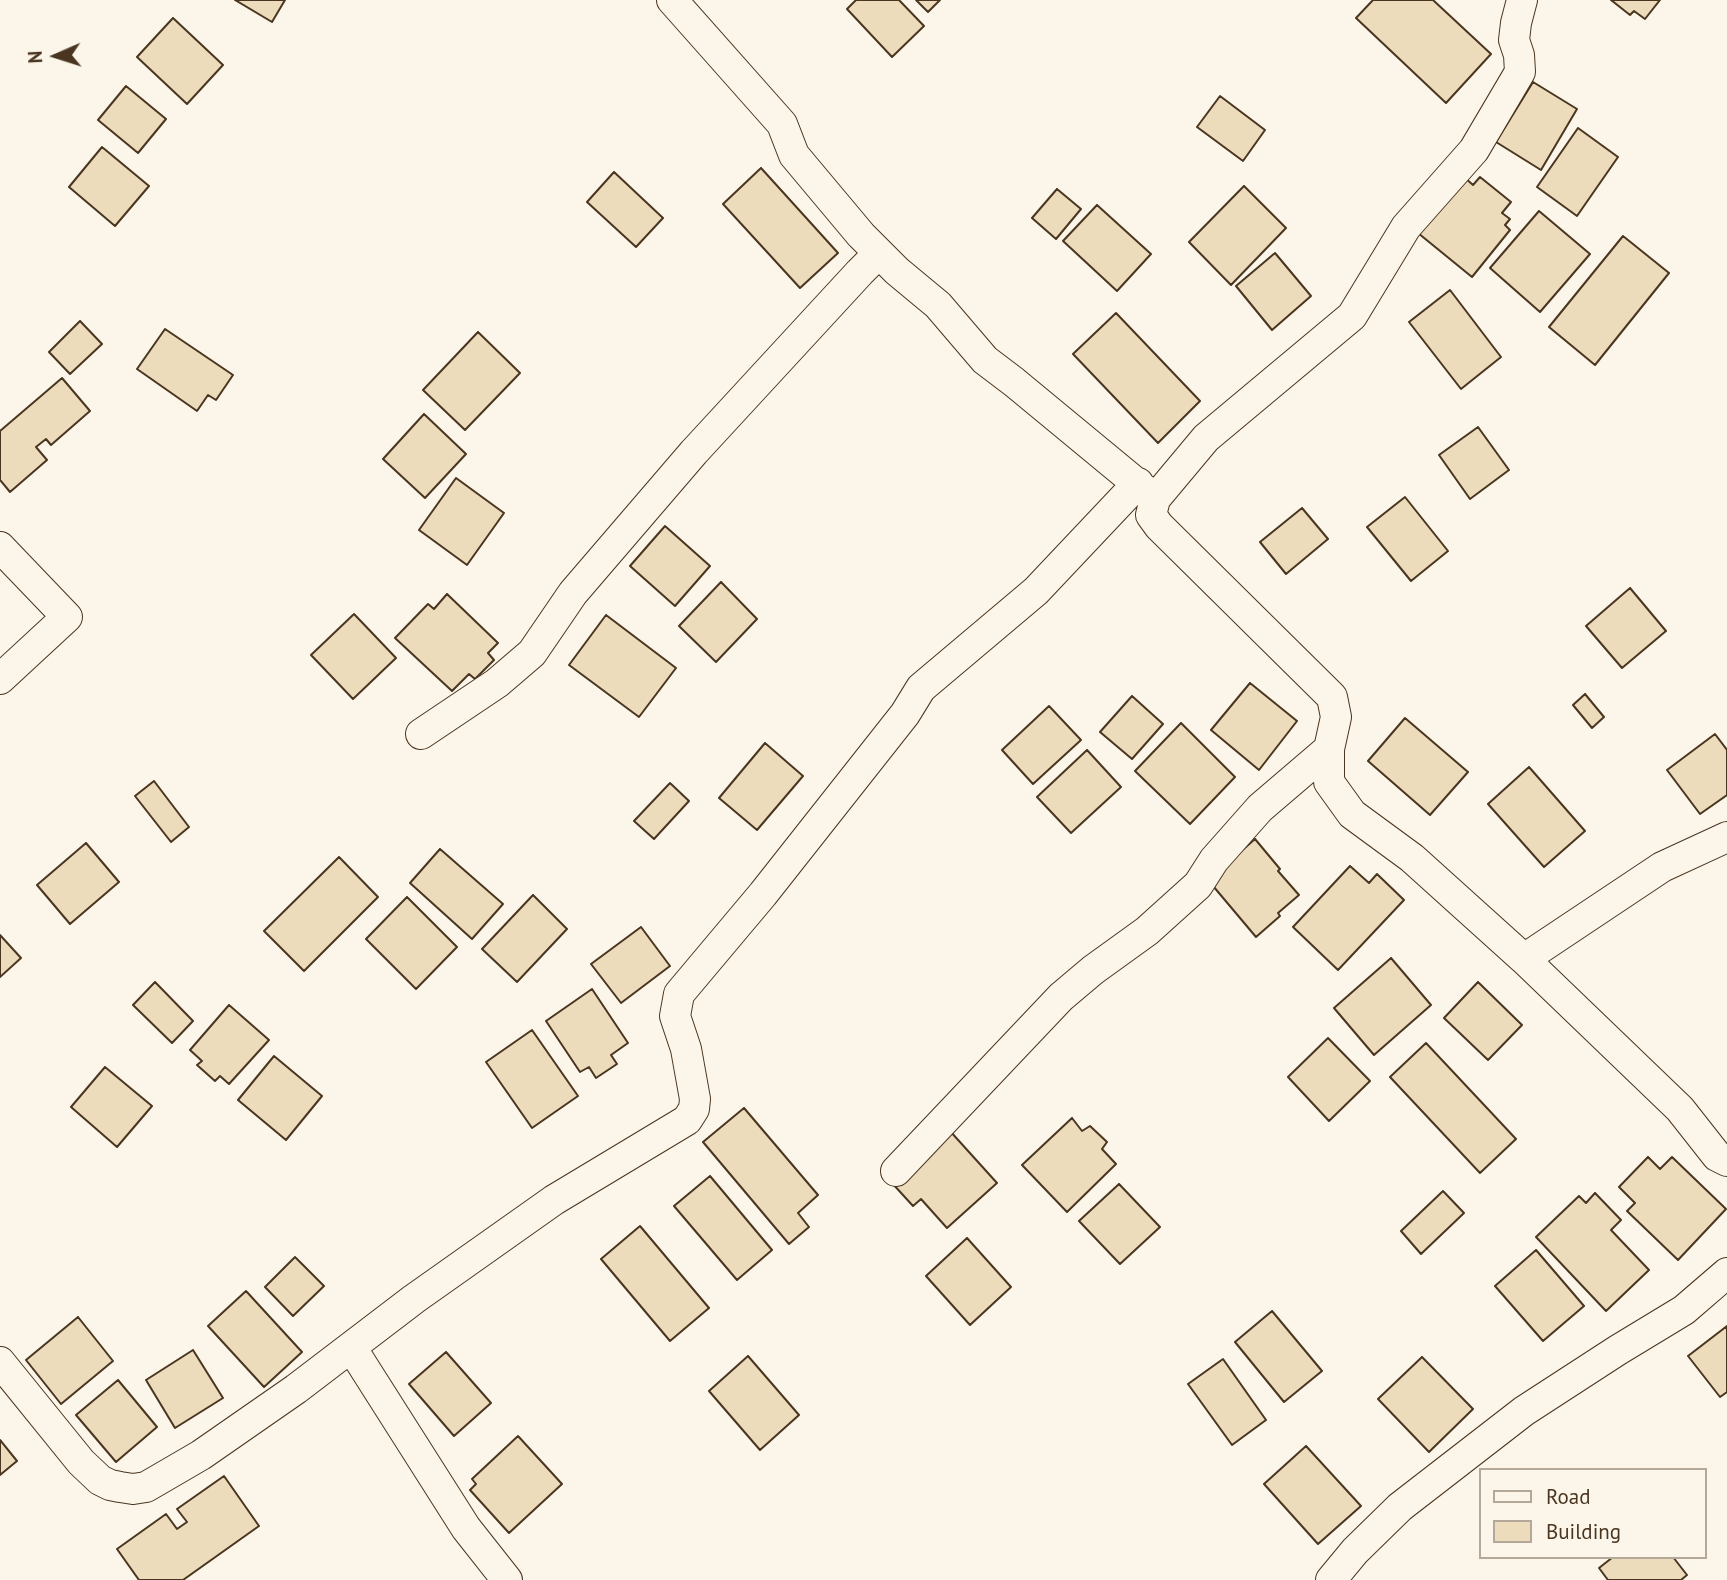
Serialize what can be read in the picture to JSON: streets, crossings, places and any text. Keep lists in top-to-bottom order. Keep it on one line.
{"legend":["Road","Building"],"north":"left"}
